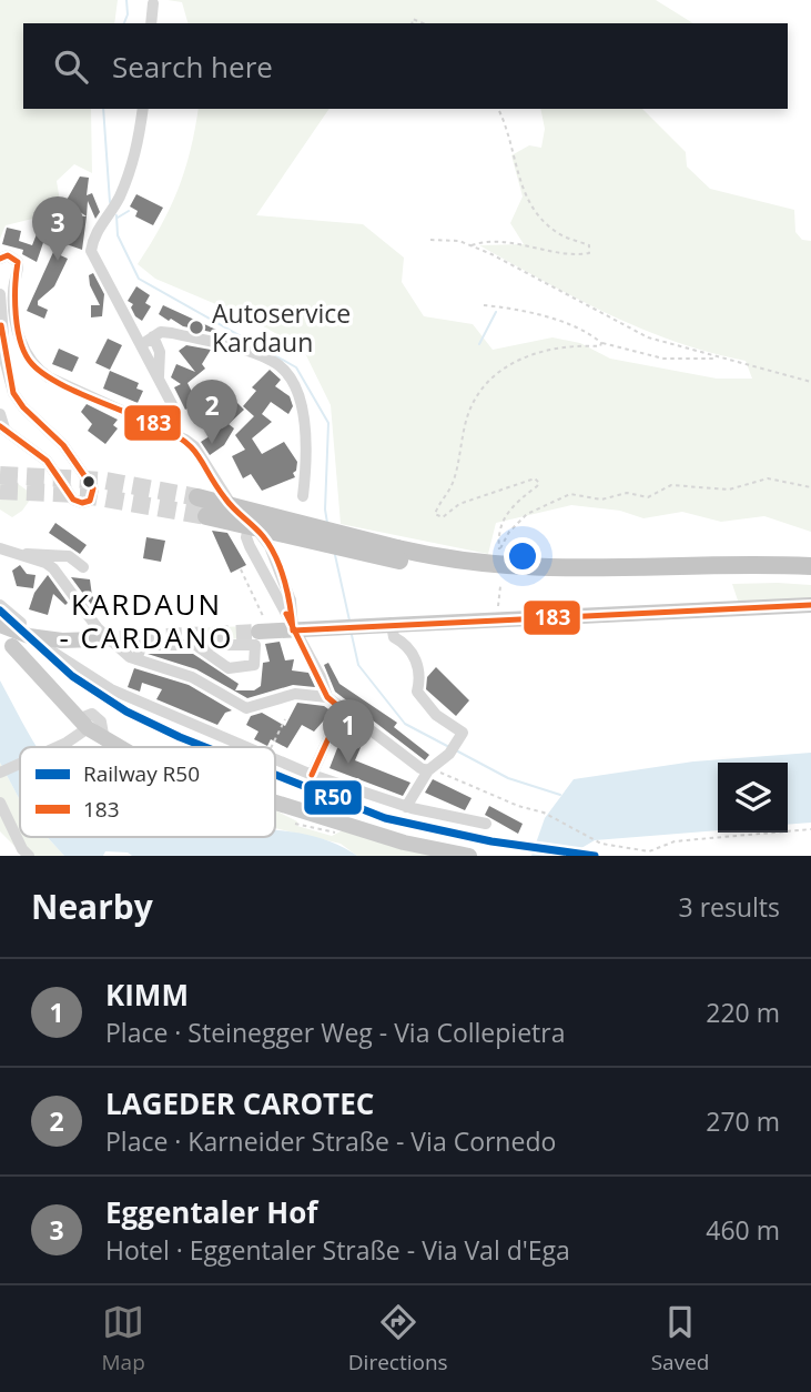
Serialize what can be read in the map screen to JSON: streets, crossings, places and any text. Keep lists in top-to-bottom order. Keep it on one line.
{"districts":["KARDAUN - CARDANO"],"places":["Autoservice Kardaun"],"lines":["transit line 183","rail line R50"],"legend":["Railway R50","183"],"page":{"search":"Search here","pins":["3","2","1"],"heading":["Nearby","3 results"],"list":[{"mark":"1","name":"KIMM","note":"Place · Steinegger Weg - Via Collepietra","value":"220 m"},{"mark":"2","name":"LAGEDER CAROTEC","note":"Place · Karneider Straße - Via Cornedo","value":"270 m"},{"mark":"3","name":"Eggentaler Hof","note":"Hotel · Eggentaler Straße - Via Val d'Ega","value":"460 m"}],"nav":["Map","Directions","Saved"]}}
